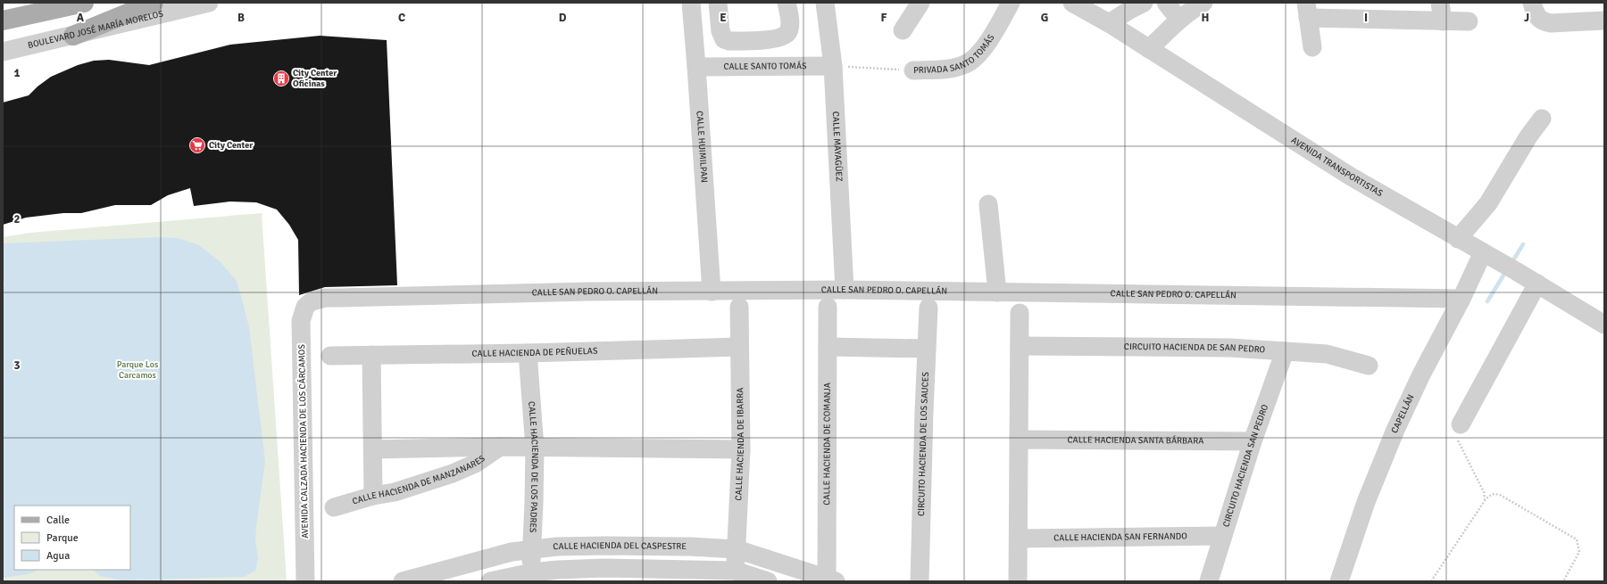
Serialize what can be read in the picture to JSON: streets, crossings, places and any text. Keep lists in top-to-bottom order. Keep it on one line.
{"streets":{"street":["BOULEVARD JOSÉ MARÍA MORELOS","PRIVADA SANTO TOMÁS","CALLE SANTO TOMÁS","CALLE MAYAGÜEZ","CALLE HUIMILPAN","AVENIDA TRANSPORTISTAS","CALLE SAN PEDRO O. CAPELLÁN","CIRCUITO HACIENDA DE SAN PEDRO","CALLE HACIENDA DE PEÑUELAS","CAPELLÁN","CALLE HACIENDA SANTA BÁRBARA","AVENIDA CALZADA HACIENDA DE LOS CÁRCAMOS","CALLE HACIENDA DE IBARRA","CALLE HACIENDA DE COMANJA","CIRCUITO HACIENDA DE LOS SAUCES","CIRCUITO HACIENDA SAN PEDRO","CALLE HACIENDA DE LOS PADRES","CALLE HACIENDA DE MANZANARES","CALLE HACIENDA SAN FERNANDO","CALLE HACIENDA DEL CASPESTRE"]},"crossings":[["PRIVADA SANTO TOMÁS","CALLE SANTO TOMÁS"],["PRIVADA SANTO TOMÁS","CALLE MAYAGÜEZ"],["CALLE SANTO TOMÁS","CALLE MAYAGÜEZ"],["CALLE SANTO TOMÁS","CALLE HUIMILPAN"],["CALLE MAYAGÜEZ","CALLE SAN PEDRO O. CAPELLÁN"],["CALLE HUIMILPAN","CALLE SAN PEDRO O. CAPELLÁN"],["AVENIDA TRANSPORTISTAS","CAPELLÁN"],["CALLE SAN PEDRO O. CAPELLÁN","CAPELLÁN"],["CALLE SAN PEDRO O. CAPELLÁN","AVENIDA CALZADA HACIENDA DE LOS CÁRCAMOS"],["CIRCUITO HACIENDA DE SAN PEDRO","CIRCUITO HACIENDA SAN PEDRO"],["CALLE HACIENDA DE PEÑUELAS","CALLE HACIENDA DE IBARRA"],["CALLE HACIENDA DE PEÑUELAS","CALLE HACIENDA DE LOS PADRES"],["CALLE HACIENDA SANTA BÁRBARA","CIRCUITO HACIENDA SAN PEDRO"],["CALLE HACIENDA DE IBARRA","CALLE HACIENDA DEL CASPESTRE"],["CALLE HACIENDA DE COMANJA","CALLE HACIENDA DEL CASPESTRE"],["CIRCUITO HACIENDA SAN PEDRO","CALLE HACIENDA SAN FERNANDO"],["CALLE HACIENDA DE LOS PADRES","CALLE HACIENDA DEL CASPESTRE"]],"parks":["Parque Los Carcamos"],"places":{"building":["City Center Oficinas"],"supermarket":["City Center"]},"legend":["Calle","Parque","Agua"],"grid":{"columns":["A","B","C","D","E","F","G","H","I","J"],"rows":["1","2","3"]}}
